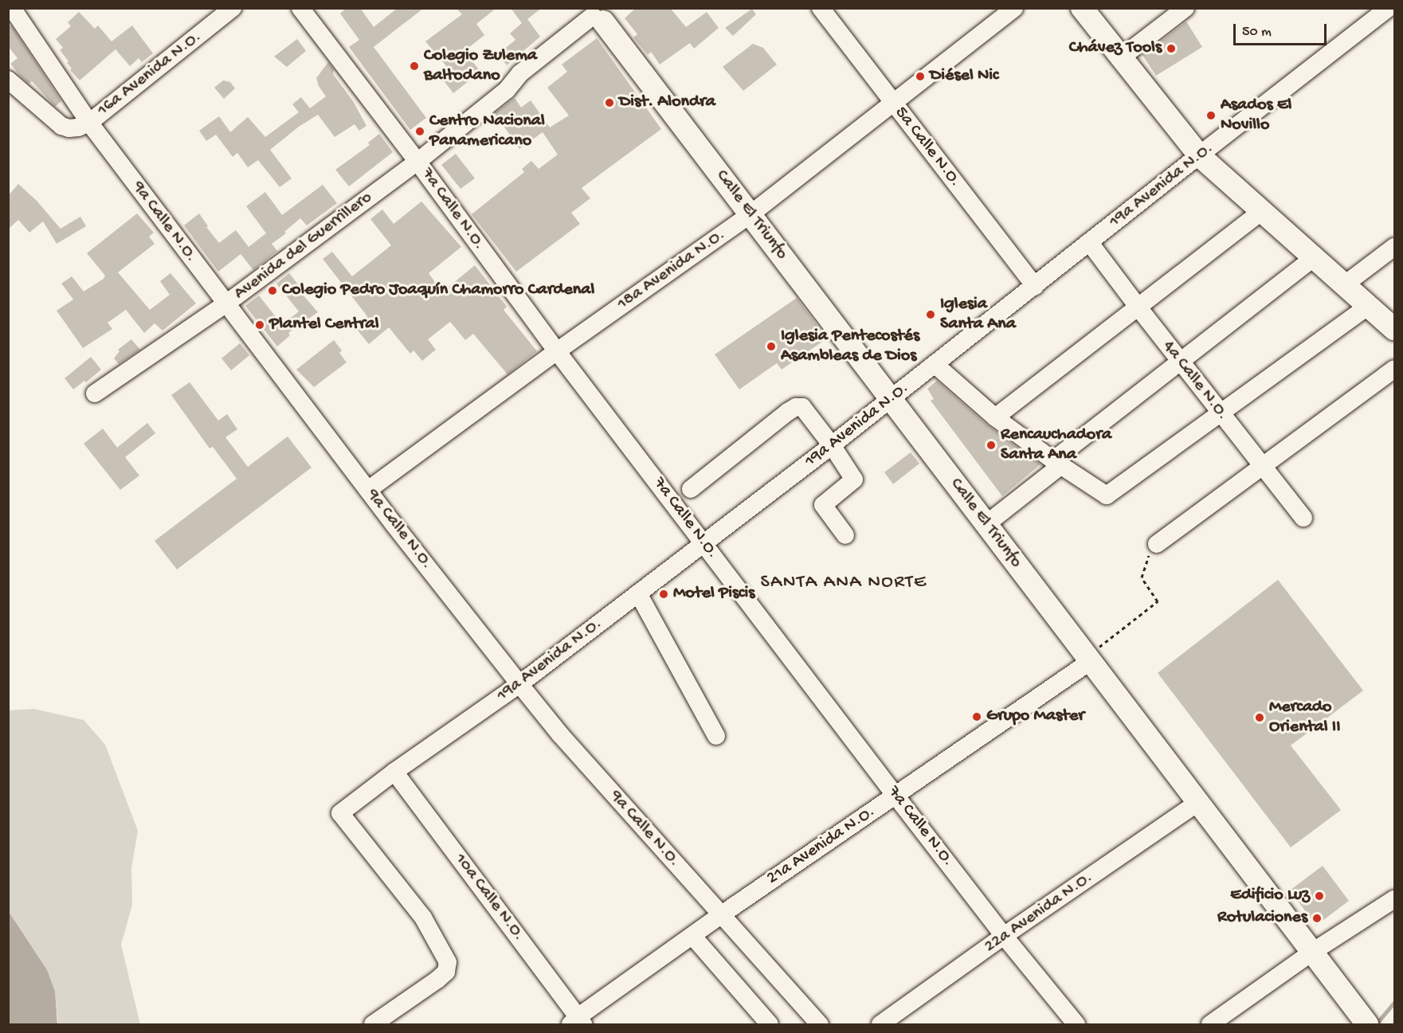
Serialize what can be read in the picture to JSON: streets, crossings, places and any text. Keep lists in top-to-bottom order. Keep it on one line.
{"streets":{"main road":["Calle El Triunfo"],"street":["16a Avenida N.O.","5a Calle N.O.","19a Avenida N.O.","7a Calle N.O.","9a Calle N.O.","Avenida del Guerrillero","18a Avenida N.O.","4a Calle N.O.","21a Avenida N.O.","10a Calle N.O.","22a Avenida N.O."]},"crossings":[["16a Avenida N.O.","9a Calle N.O."],["5a Calle N.O.","19a Avenida N.O."],["5a Calle N.O.","18a Avenida N.O."],["19a Avenida N.O.","7a Calle N.O."],["19a Avenida N.O.","Calle El Triunfo"],["19a Avenida N.O.","9a Calle N.O."],["19a Avenida N.O.","4a Calle N.O."],["19a Avenida N.O.","10a Calle N.O."],["7a Calle N.O.","Avenida del Guerrillero"],["7a Calle N.O.","18a Avenida N.O."],["7a Calle N.O.","21a Avenida N.O."],["7a Calle N.O.","22a Avenida N.O."],["Calle El Triunfo","Avenida del Guerrillero"],["Calle El Triunfo","18a Avenida N.O."],["Calle El Triunfo","21a Avenida N.O."],["Calle El Triunfo","22a Avenida N.O."],["9a Calle N.O.","Avenida del Guerrillero"],["9a Calle N.O.","18a Avenida N.O."],["9a Calle N.O.","21a Avenida N.O."],["21a Avenida N.O.","10a Calle N.O."]],"districts":["SANTA ANA NORTE"],"places":["Chávez Tools","Colegio Zulema Baltodano","Diésel Nic","Dist. Alondra","Asados El Novillo","Centro Nacional Panamericano","Colegio Pedro Joaquín Chamorro Cardenal","Iglesia Santa Ana","Plantel Central","Iglesia Pentecostés Asambleas de Dios","Rencauchadora Santa Ana","Motel Piscis","Grupo Master","Mercado Oriental II","Edificio Luz","Rotulaciones"],"scale_bar":"50 m"}
